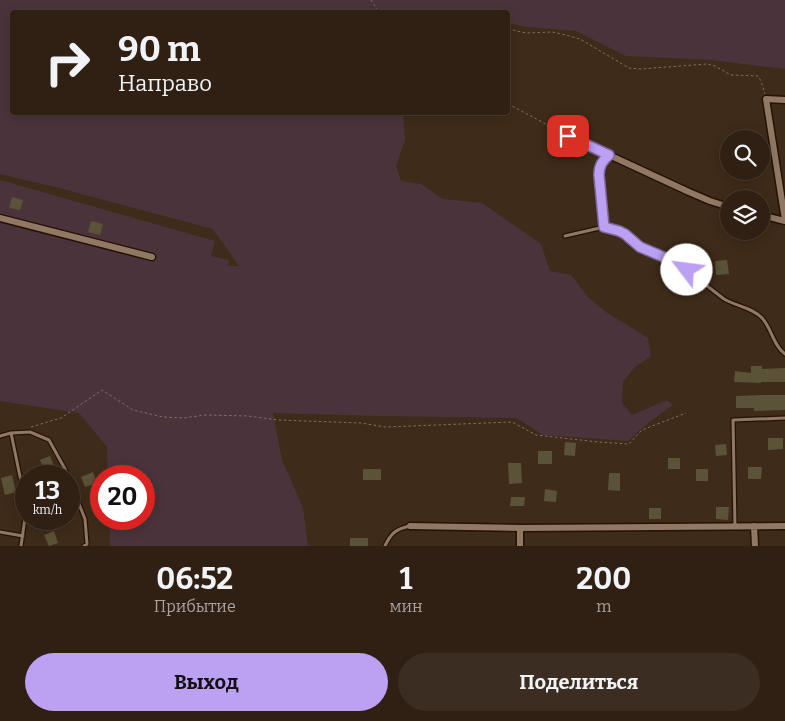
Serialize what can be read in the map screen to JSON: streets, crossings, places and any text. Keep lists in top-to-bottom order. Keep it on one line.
{"page":{"turn":["90 m","Направо"],"speed":"13 km/h","limit":"20","eta":["06:52","Прибытие","1","мин","200","m"],"buttons":["Выход","Поделиться"]}}
